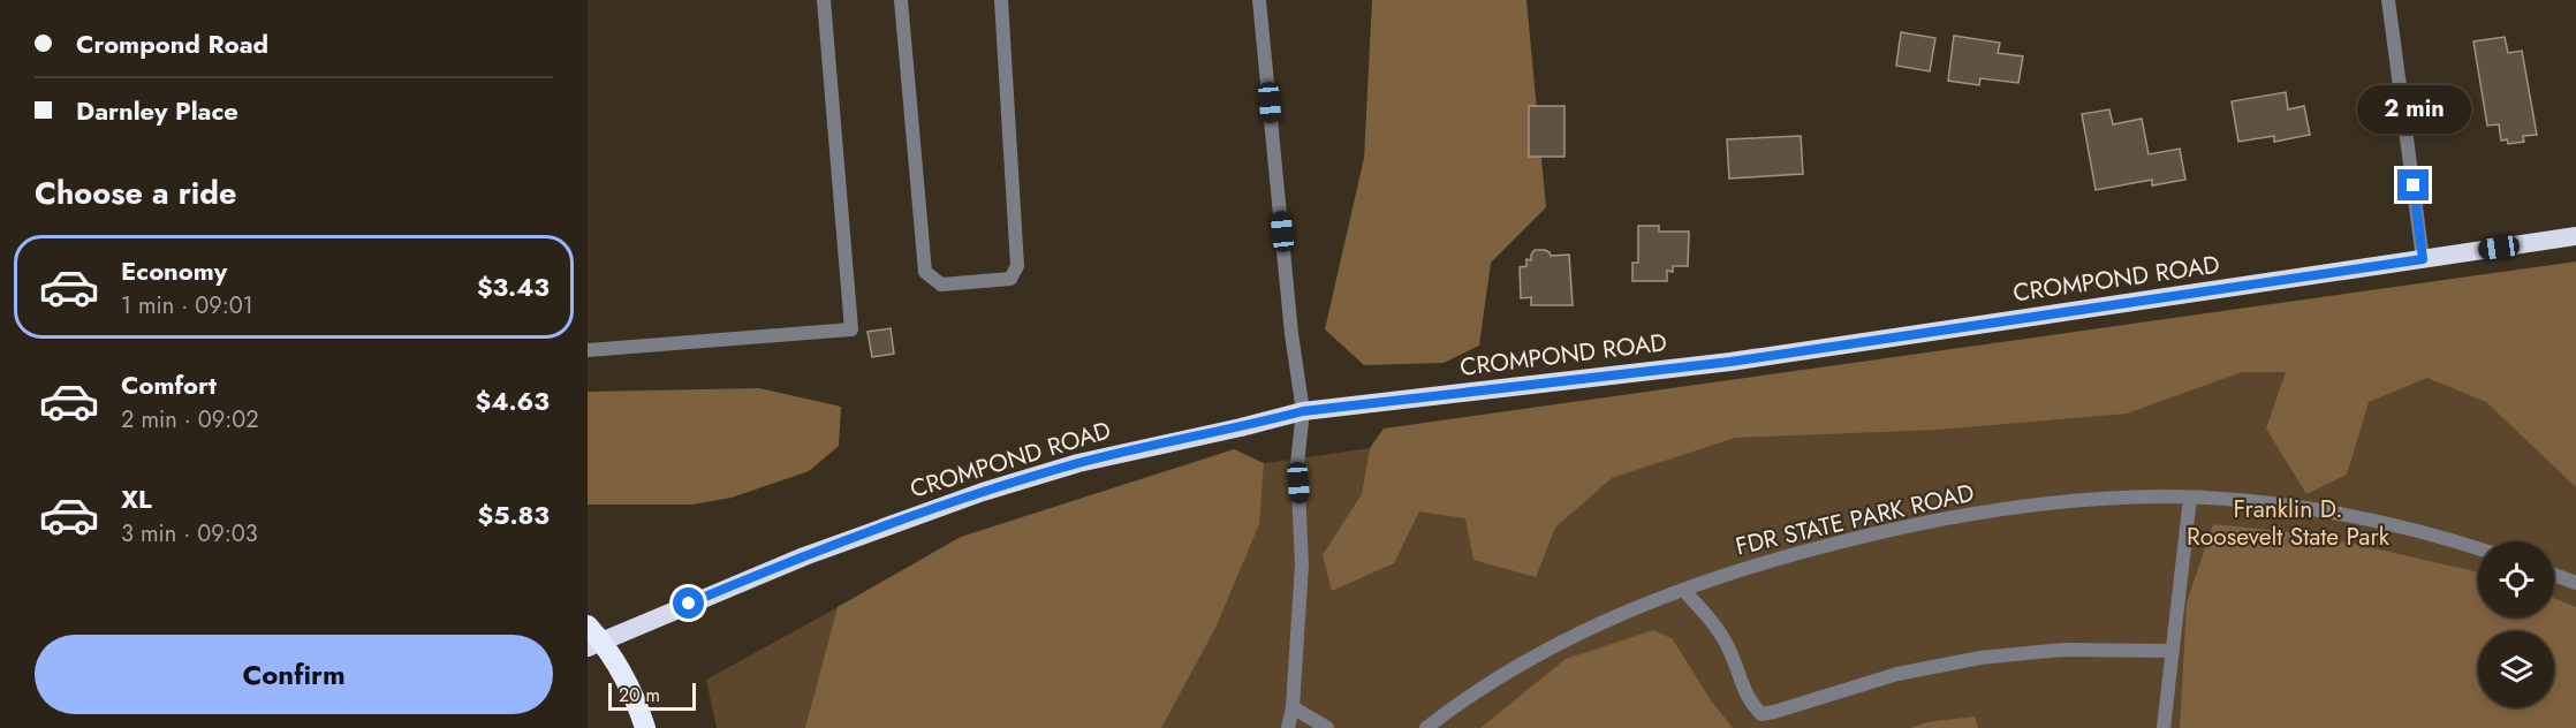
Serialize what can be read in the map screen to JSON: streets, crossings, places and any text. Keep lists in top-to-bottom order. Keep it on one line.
{"streets":{"highway":["CROMPOND ROAD"],"street":["FDR STATE PARK ROAD"]},"parks":["Franklin D. Roosevelt State Park"],"scale_bar":"20 m","page":{"banner":["Crompond Road","Darnley Place"],"bubble":"2 min","heading":"Choose a ride","list":[{"name":"Economy","note":"1 min · 09:01","value":"$3.43"},{"name":"Comfort","note":"2 min · 09:02","value":"$4.63"},{"name":"XL","note":"3 min · 09:03","value":"$5.83"}],"buttons":"Confirm","scale":"20 m"}}
